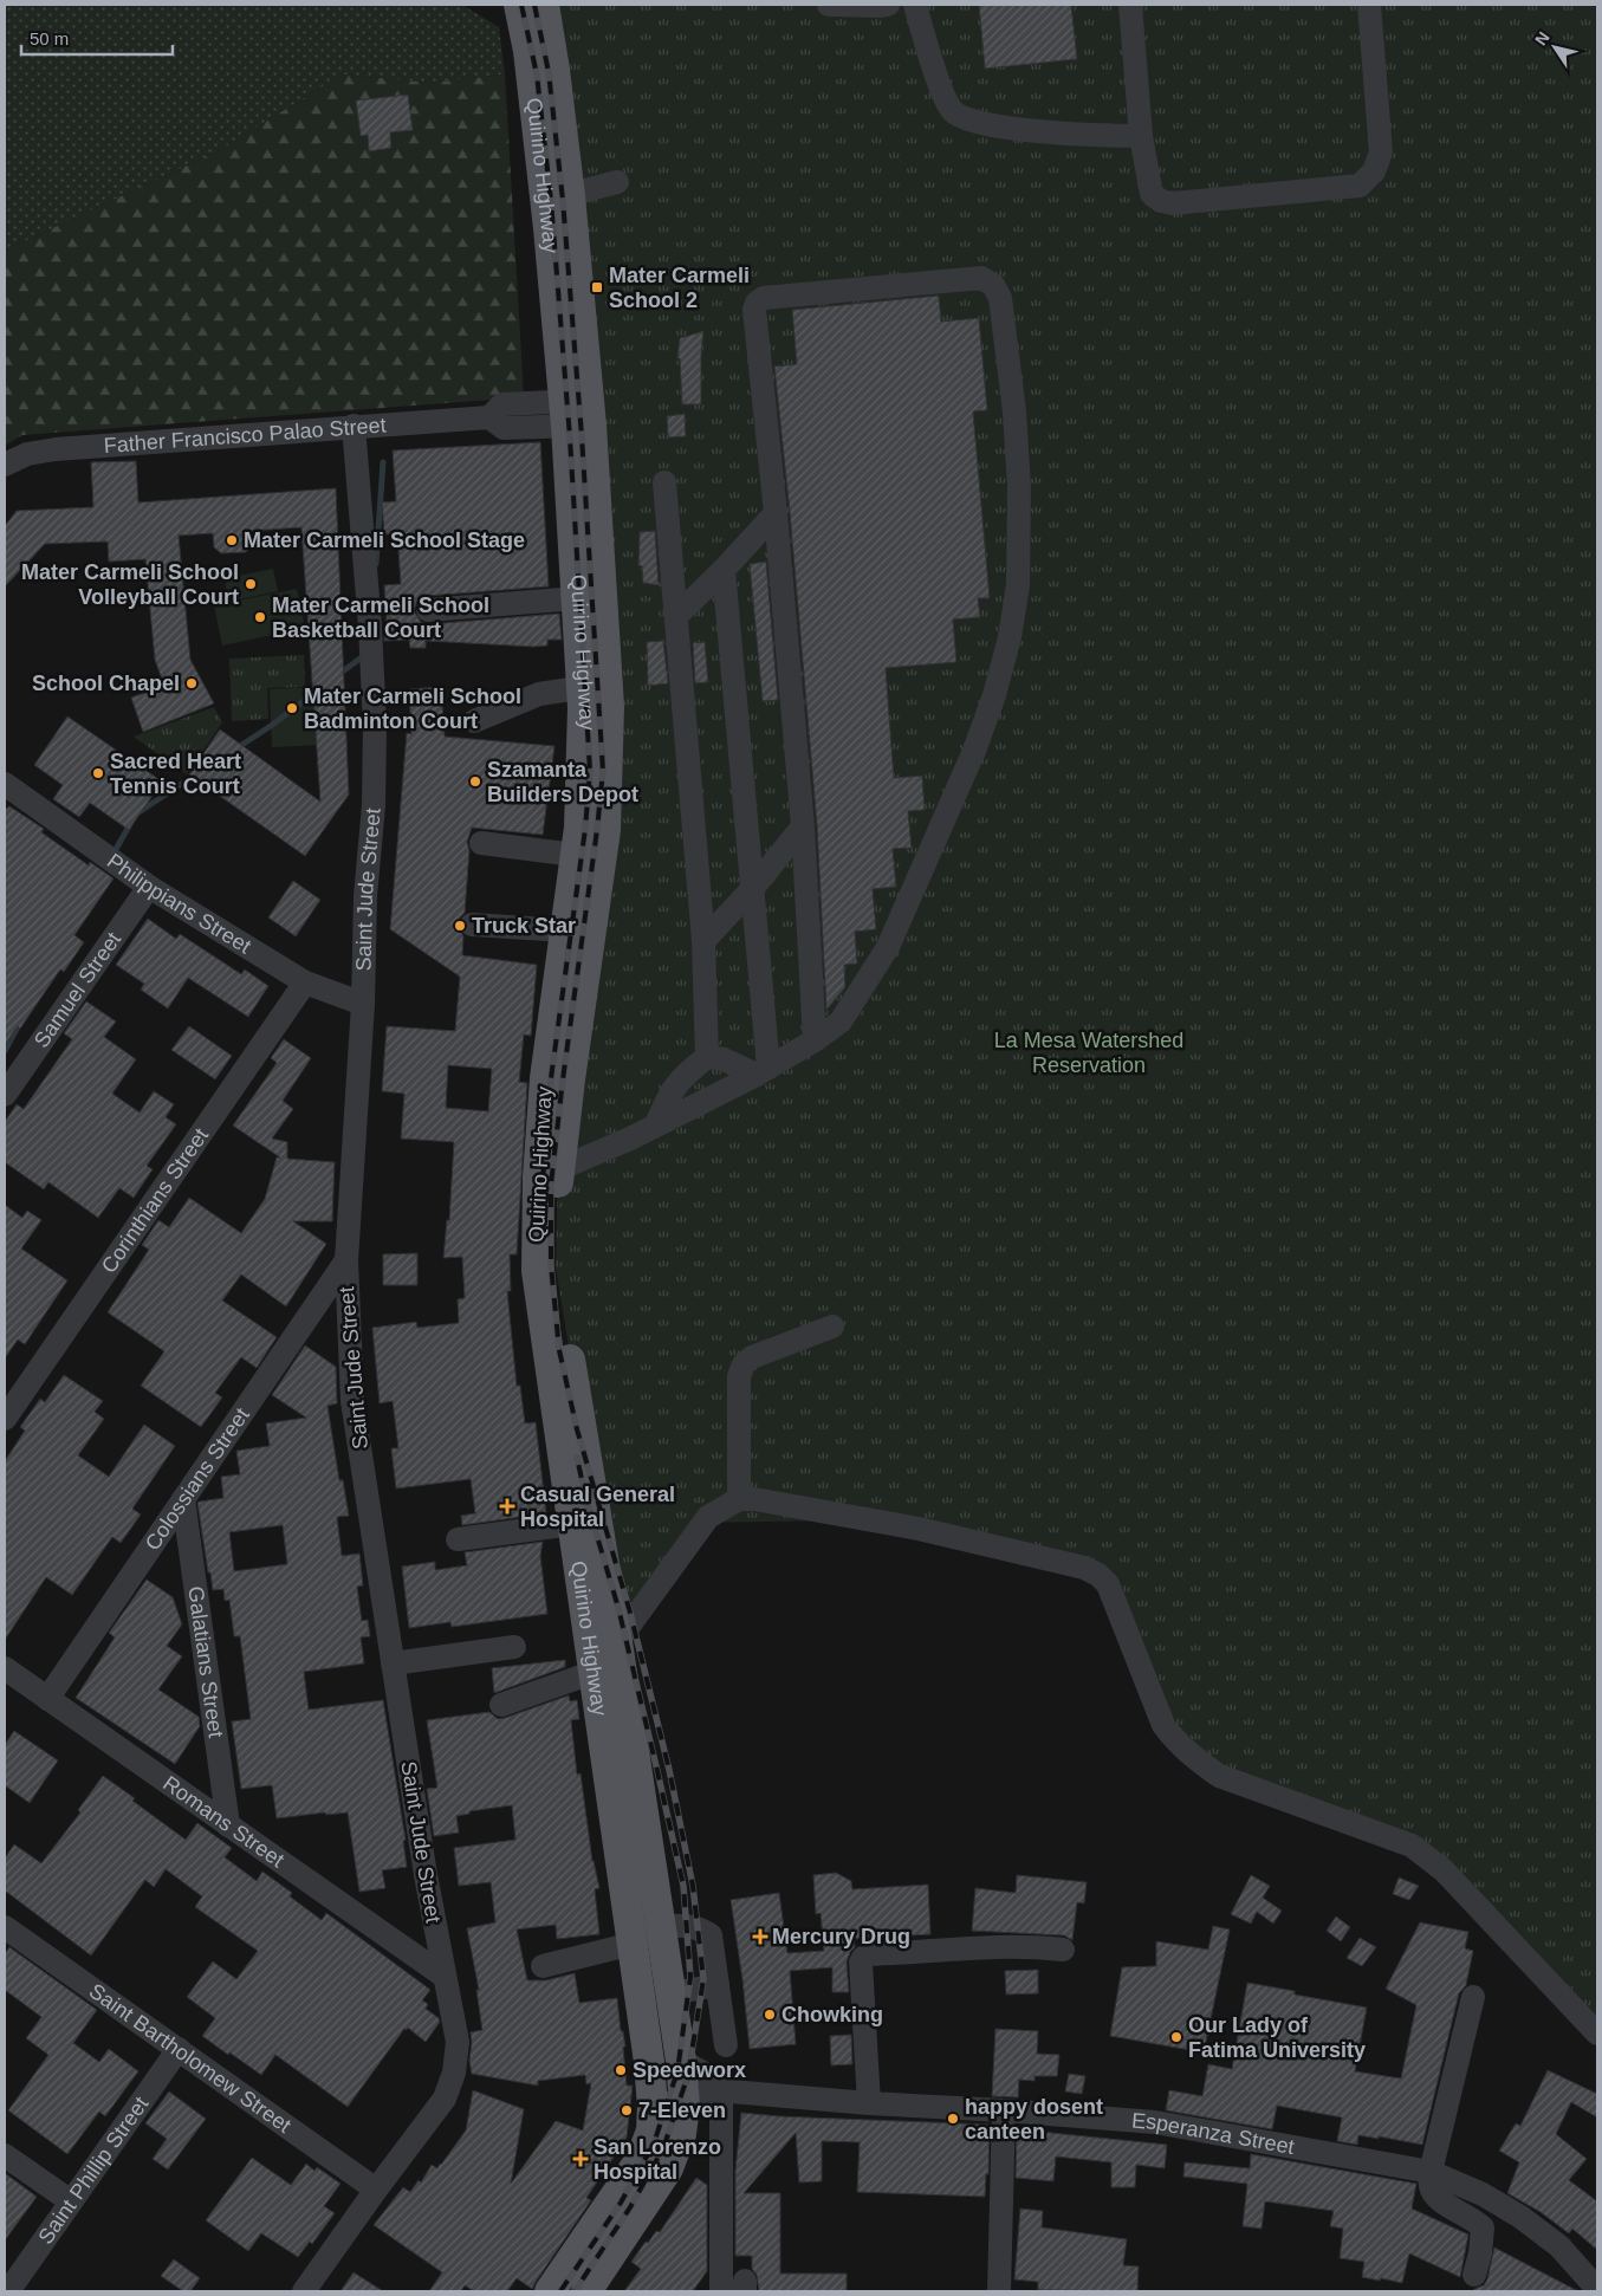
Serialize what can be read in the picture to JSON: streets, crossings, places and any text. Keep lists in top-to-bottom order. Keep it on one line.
{"streets":{"main road":["Quirino Highway"],"street":["Father Francisco Palao Street","Saint Jude Street","Philippians Street","Samuel Street","Corinthians Street","Colossians Street","Galatians Street","Romans Street","Saint Bartholomew Street","Esperanza Street","Saint Phillip Street"]},"crossings":[["Quirino Highway","Father Francisco Palao Street"],["Father Francisco Palao Street","Saint Jude Street"],["Saint Jude Street","Philippians Street"],["Saint Jude Street","Colossians Street"],["Saint Jude Street","Romans Street"],["Saint Jude Street","Saint Bartholomew Street"],["Philippians Street","Samuel Street"],["Philippians Street","Corinthians Street"],["Colossians Street","Galatians Street"],["Colossians Street","Romans Street"],["Galatians Street","Romans Street"],["Saint Bartholomew Street","Saint Phillip Street"]],"parks":["La Mesa Watershed Reservation"],"places":{"transit":["Mater Carmeli School 2"],"other":["Mater Carmeli School Stage","Mater Carmeli School Volleyball Court","Mater Carmeli School Basketball Court","School Chapel","Mater Carmeli School Badminton Court","Sacred Heart Tennis Court","Szamanta Builders Depot","Truck Star","Chowking","Our Lady of Fatima University","Speedworx","7-Eleven","happy dosent canteen"],"health":["Casual General Hospital","Mercury Drug","San Lorenzo Hospital"]},"scale_bar":"50 m","north":"top left"}
